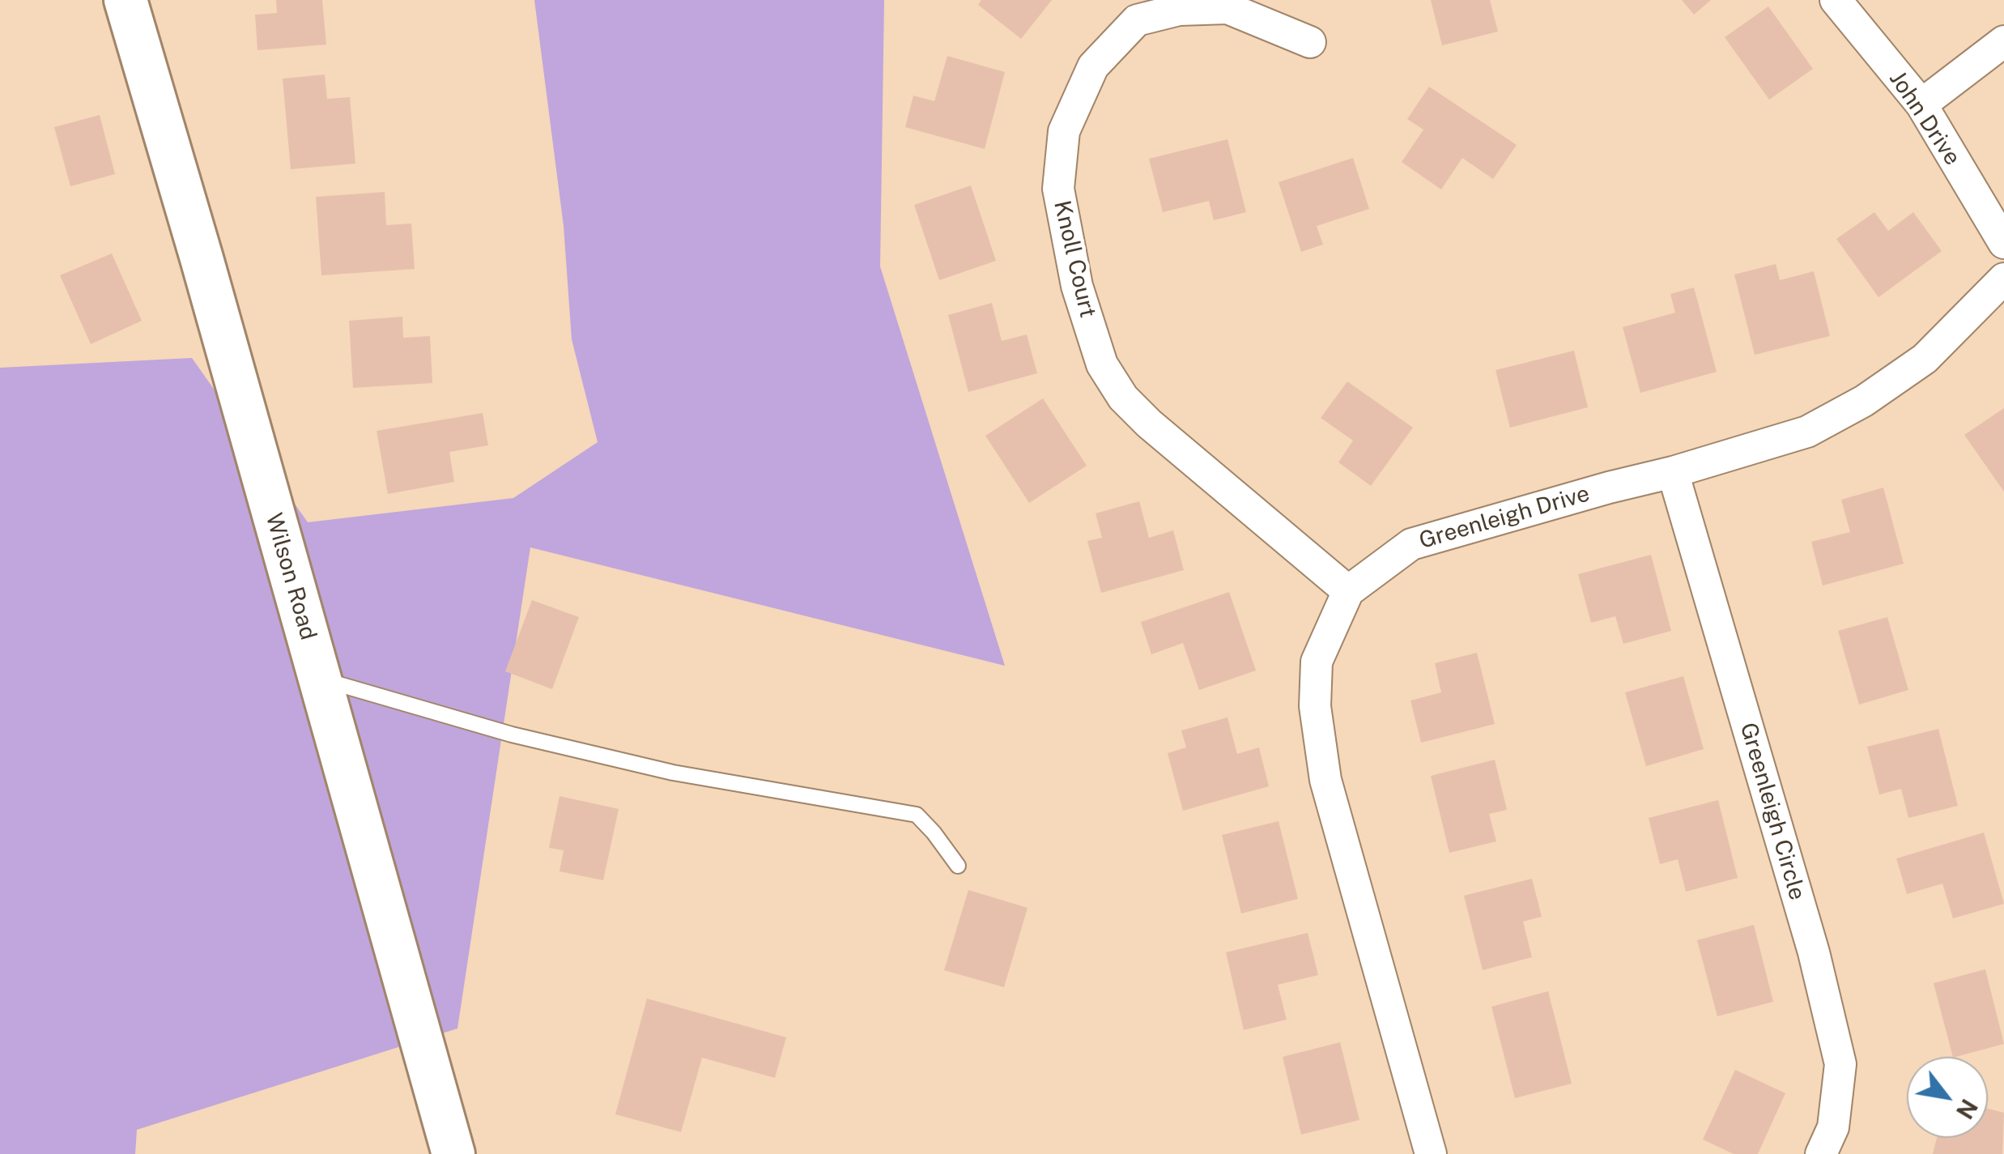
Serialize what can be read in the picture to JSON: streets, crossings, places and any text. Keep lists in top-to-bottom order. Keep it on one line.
{"streets":{"street":["John Drive","Knoll Court","Greenleigh Drive","Wilson Road","Greenleigh Circle"]},"crossings":[["Knoll Court","Greenleigh Drive"],["Greenleigh Drive","Greenleigh Circle"]],"north":"bottom right"}
